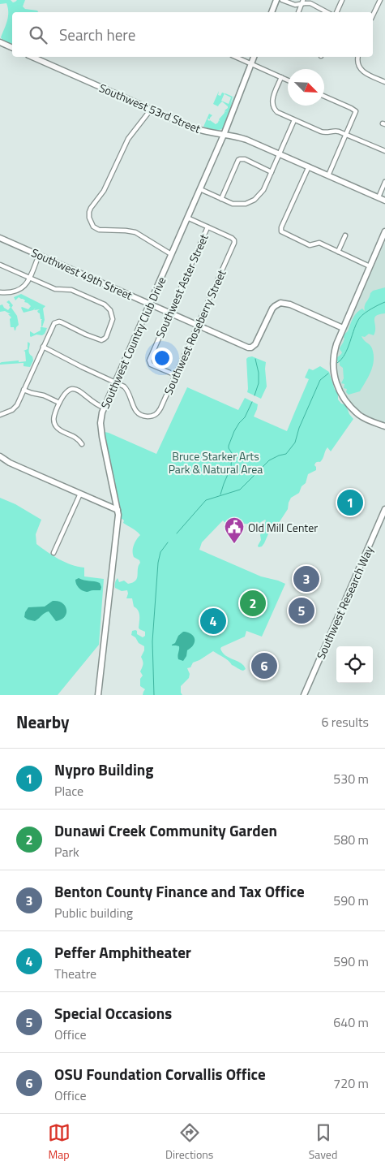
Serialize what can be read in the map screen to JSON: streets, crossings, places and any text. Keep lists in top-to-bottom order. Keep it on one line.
{"streets":{"street":["Southwest 53rd Street","Southwest 49th Street","Southwest Aster Street","Southwest Roseberry Street","Southwest Country Club Drive","Southwest Research Way"]},"crossings":[["Southwest 53rd Street","Southwest Country Club Drive"],["Southwest 49th Street","Southwest Aster Street"],["Southwest 49th Street","Southwest Roseberry Street"],["Southwest 49th Street","Southwest Country Club Drive"],["Southwest Aster Street","Southwest Roseberry Street"],["Southwest Roseberry Street","Southwest Country Club Drive"]],"parks":["Bruce Starker Arts Park & Natural Area"],"places":{"public building":["Old Mill Center"]},"north":"bottom right","page":{"search":"Search here","pins":["1","3","2","5","4","6"],"heading":["Nearby","6 results"],"list":[{"mark":"1","name":"Nypro Building","note":"Place","value":"530 m"},{"mark":"2","name":"Dunawi Creek Community Garden","note":"Park","value":"580 m"},{"mark":"3","name":"Benton County Finance and Tax Office","note":"Public building","value":"590 m"},{"mark":"4","name":"Peffer Amphitheater","note":"Theatre","value":"590 m"},{"mark":"5","name":"Special Occasions","note":"Office","value":"640 m"},{"mark":"6","name":"OSU Foundation Corvallis Office","note":"Office","value":"720 m"}],"nav":["Map","Directions","Saved"]}}
